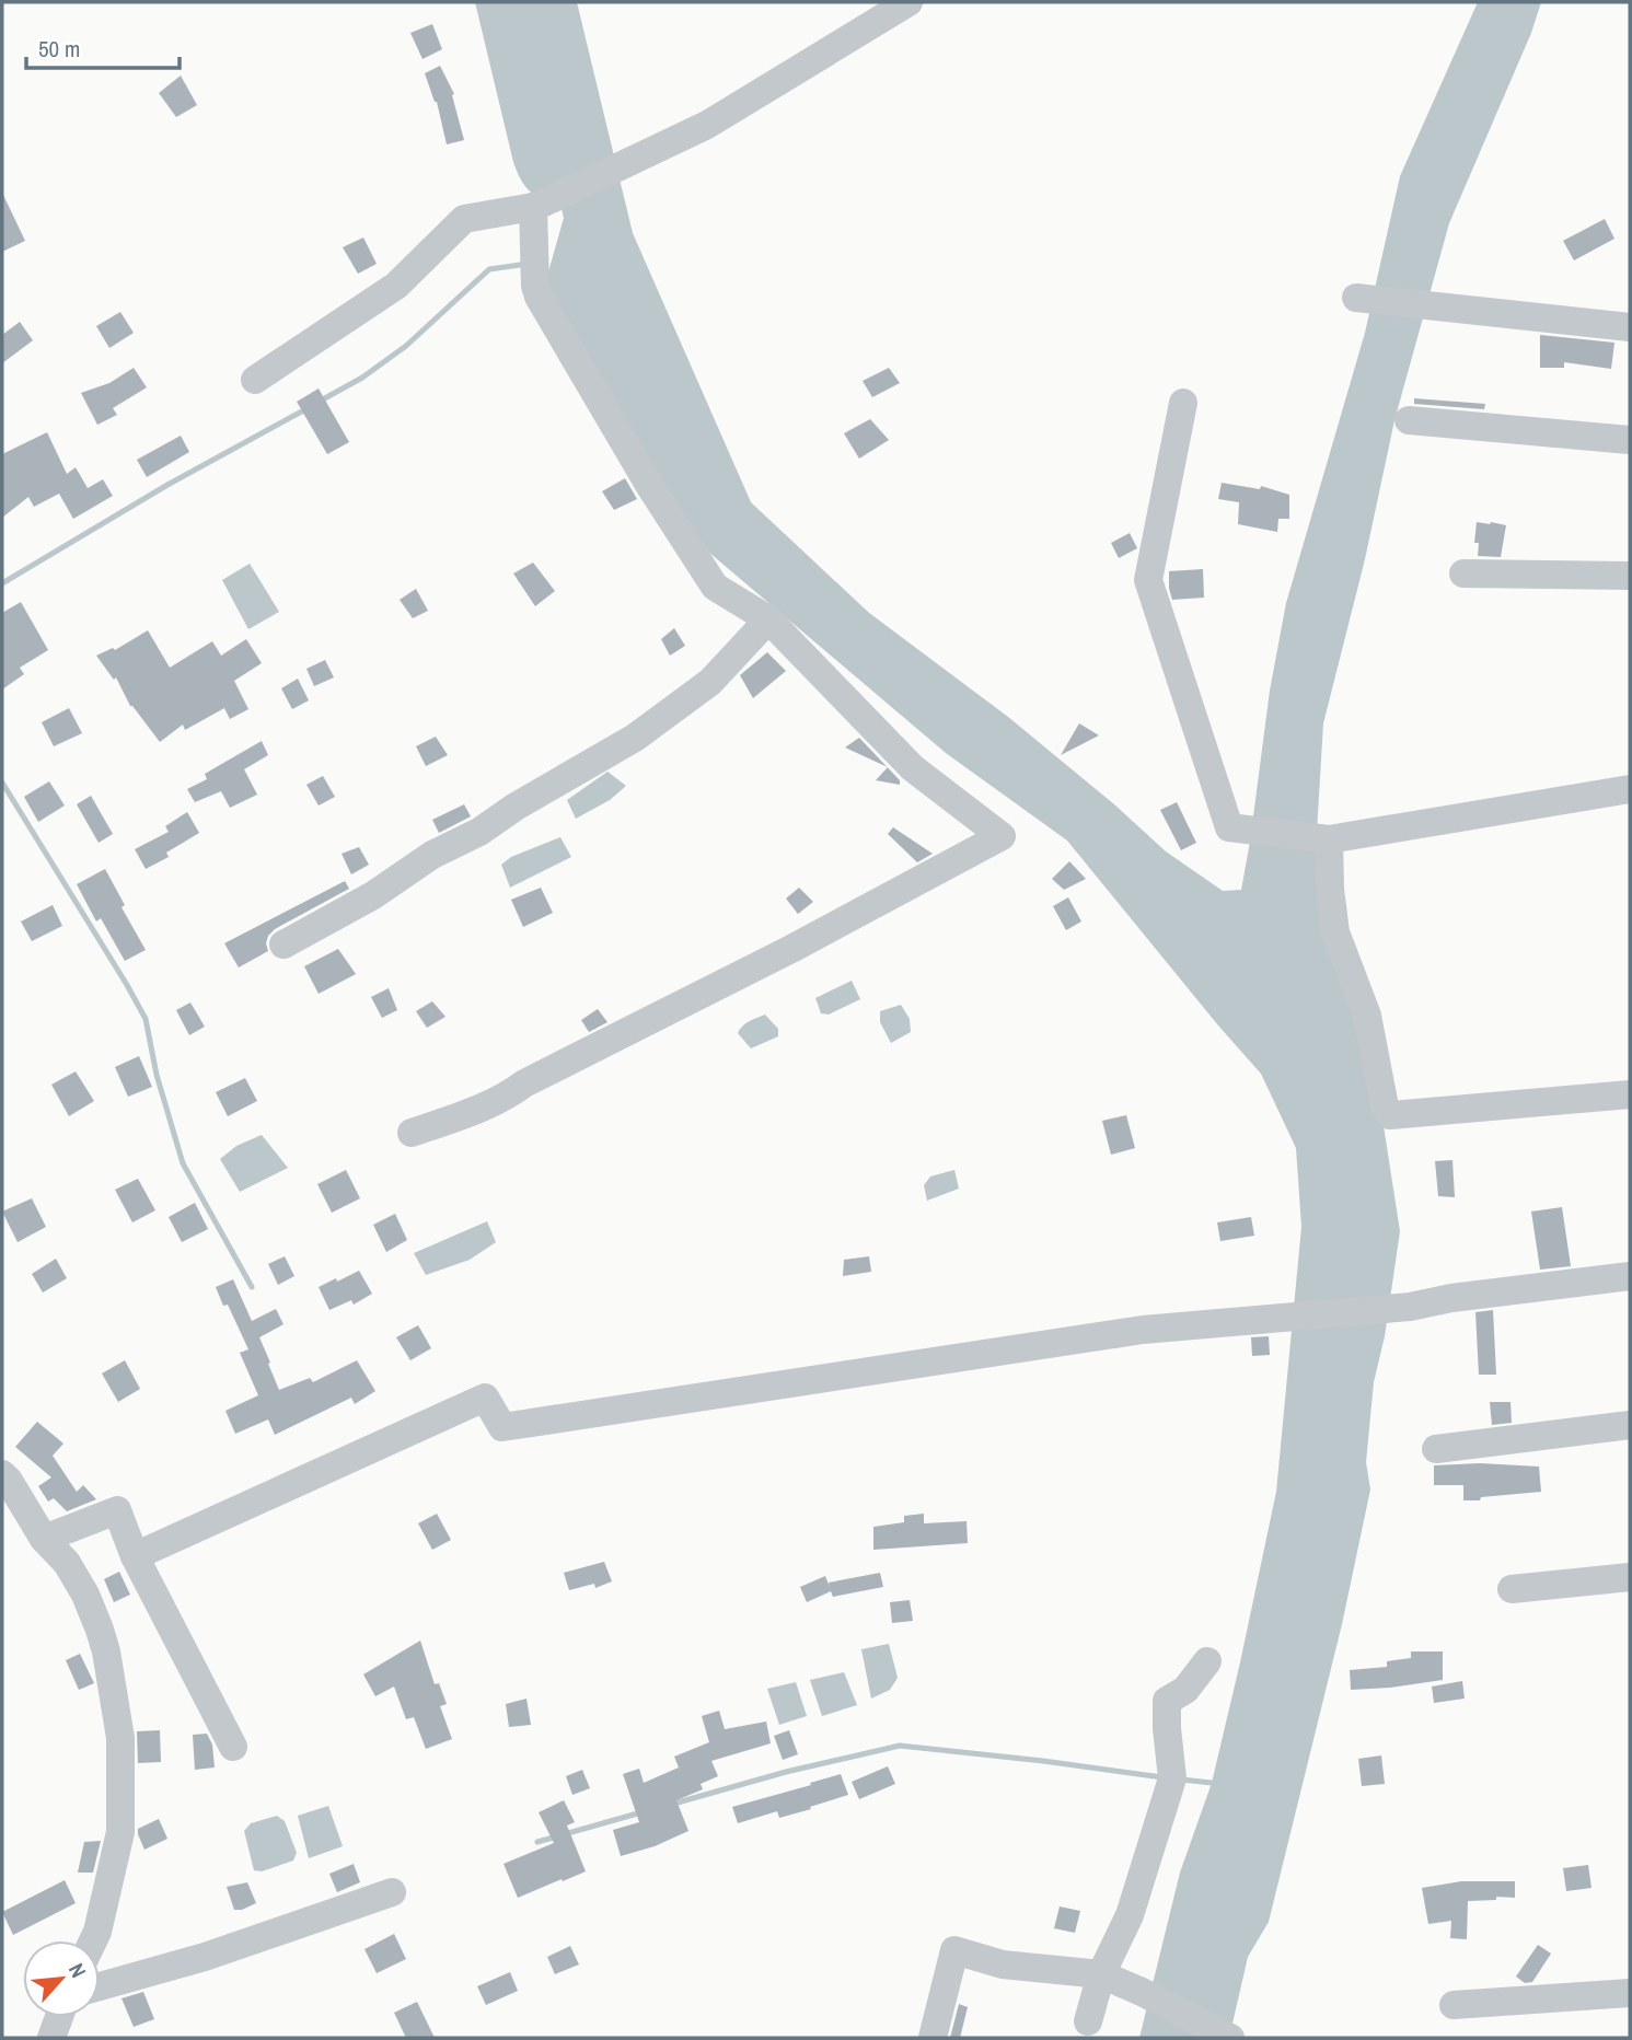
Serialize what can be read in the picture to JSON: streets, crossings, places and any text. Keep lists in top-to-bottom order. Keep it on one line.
{"scale_bar":"50 m","north":"top right"}
